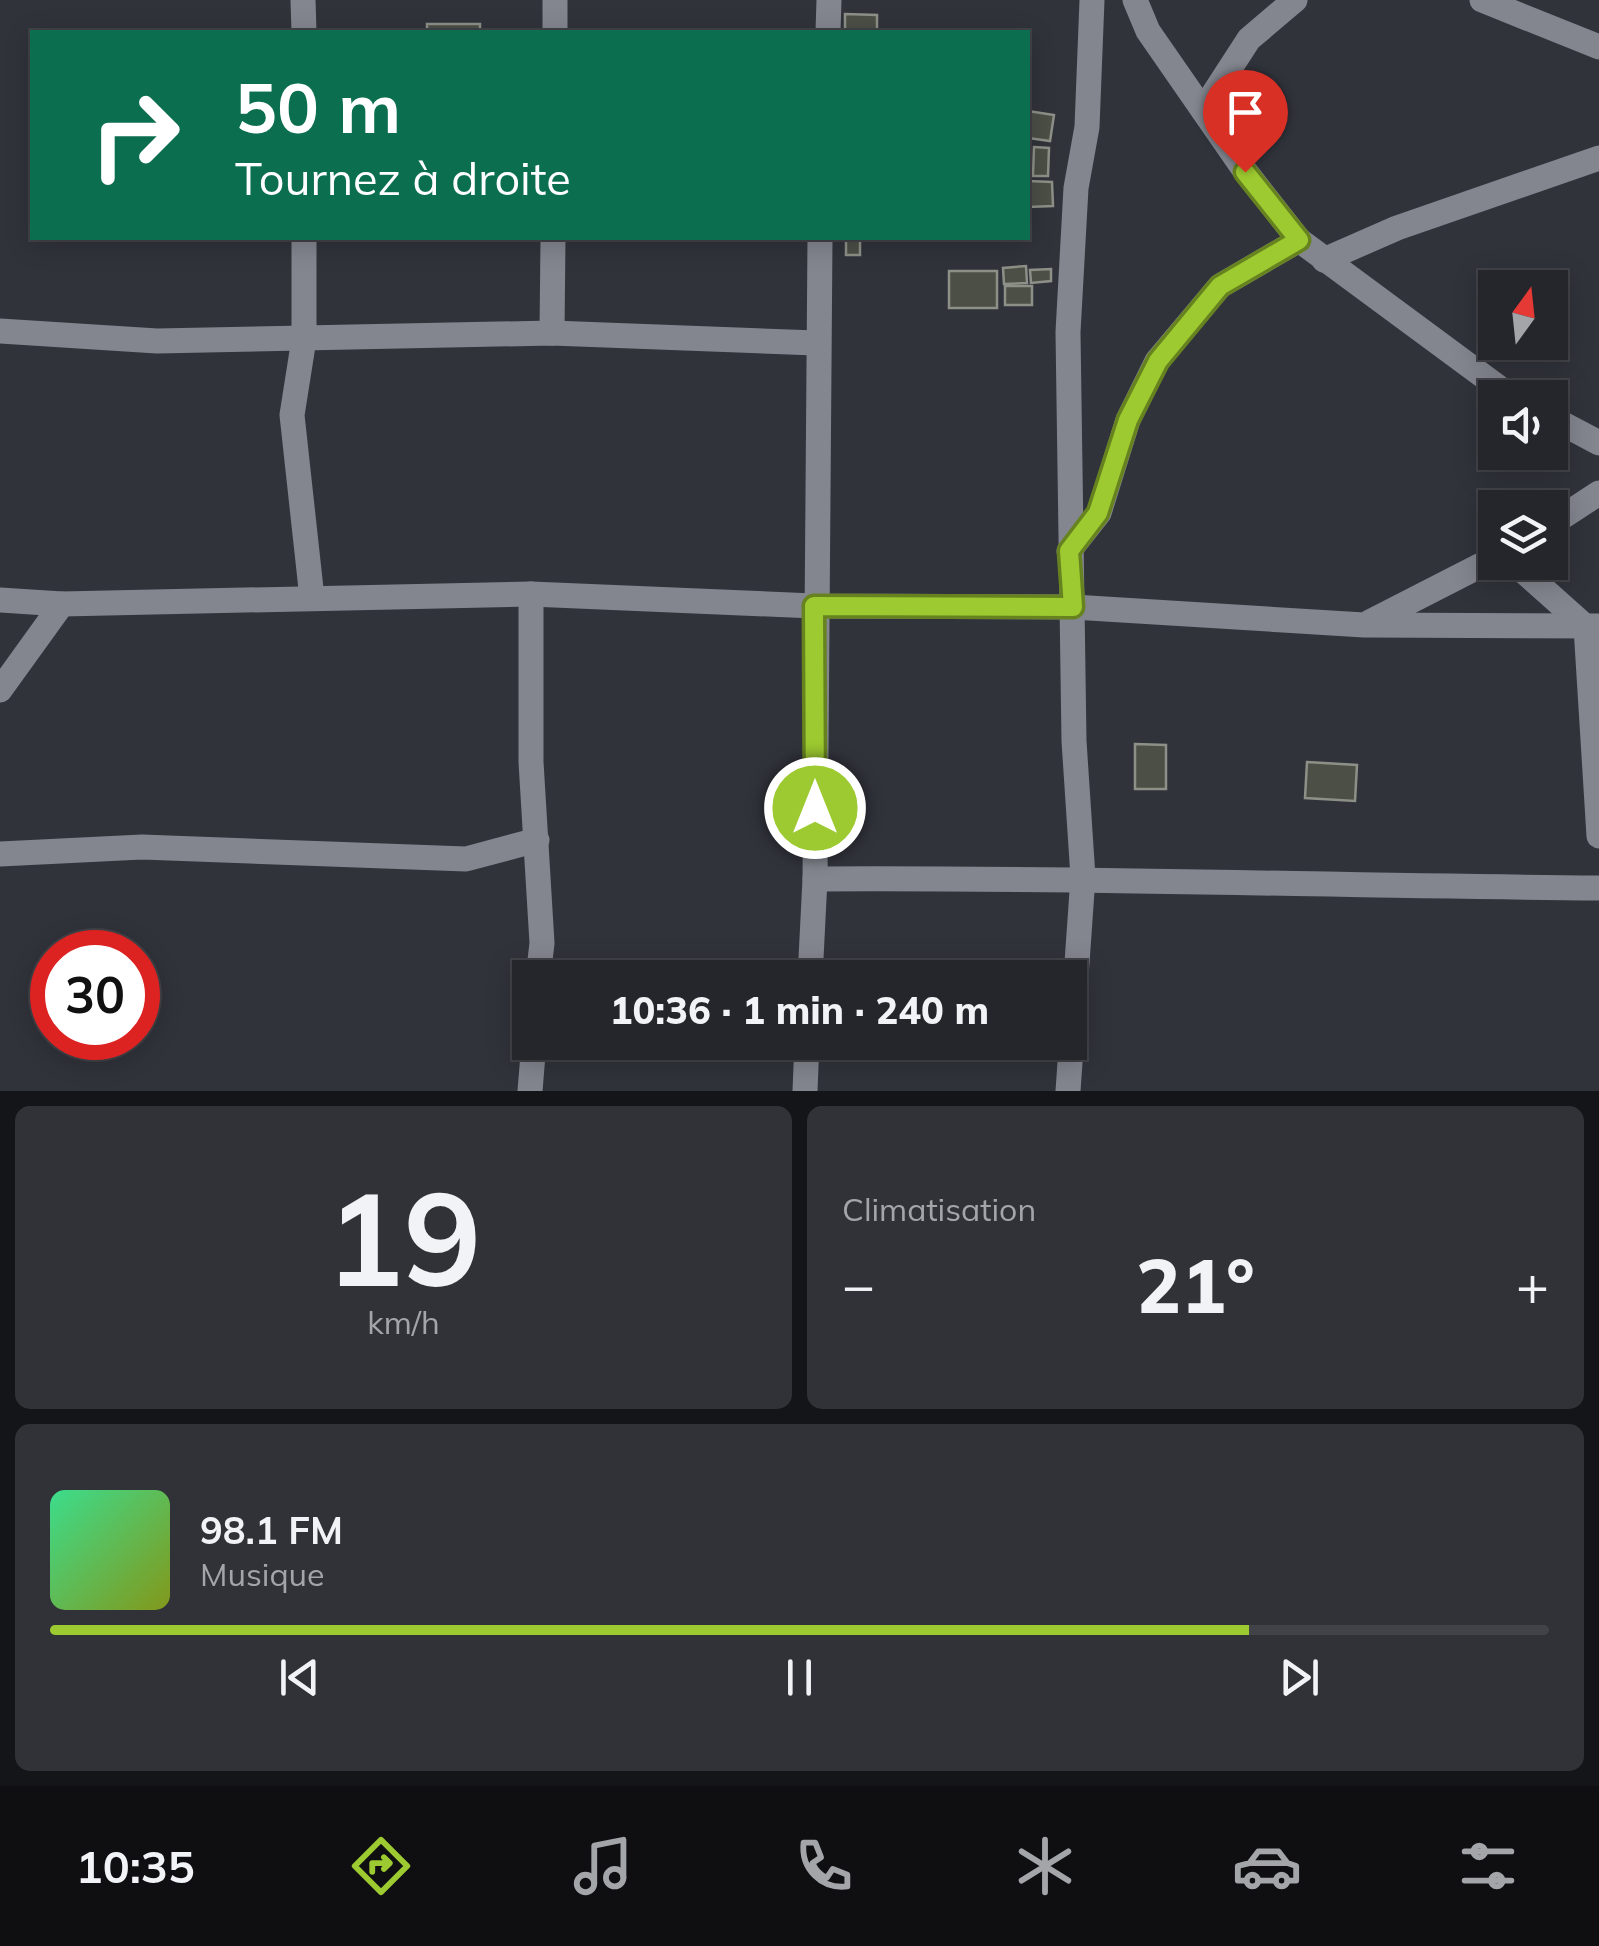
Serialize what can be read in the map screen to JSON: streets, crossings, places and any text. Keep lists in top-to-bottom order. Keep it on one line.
{"north":"top","page":{"turn":["50 m","Tournez à droite"],"limit":"30","trip":"10:36 · 1 min · 240 m","tile":[["19","km/h"],"Climatisation"],"heat":["−","21°","+"],"song":["98.1 FM","Musique"],"tabs":"10:35"}}
